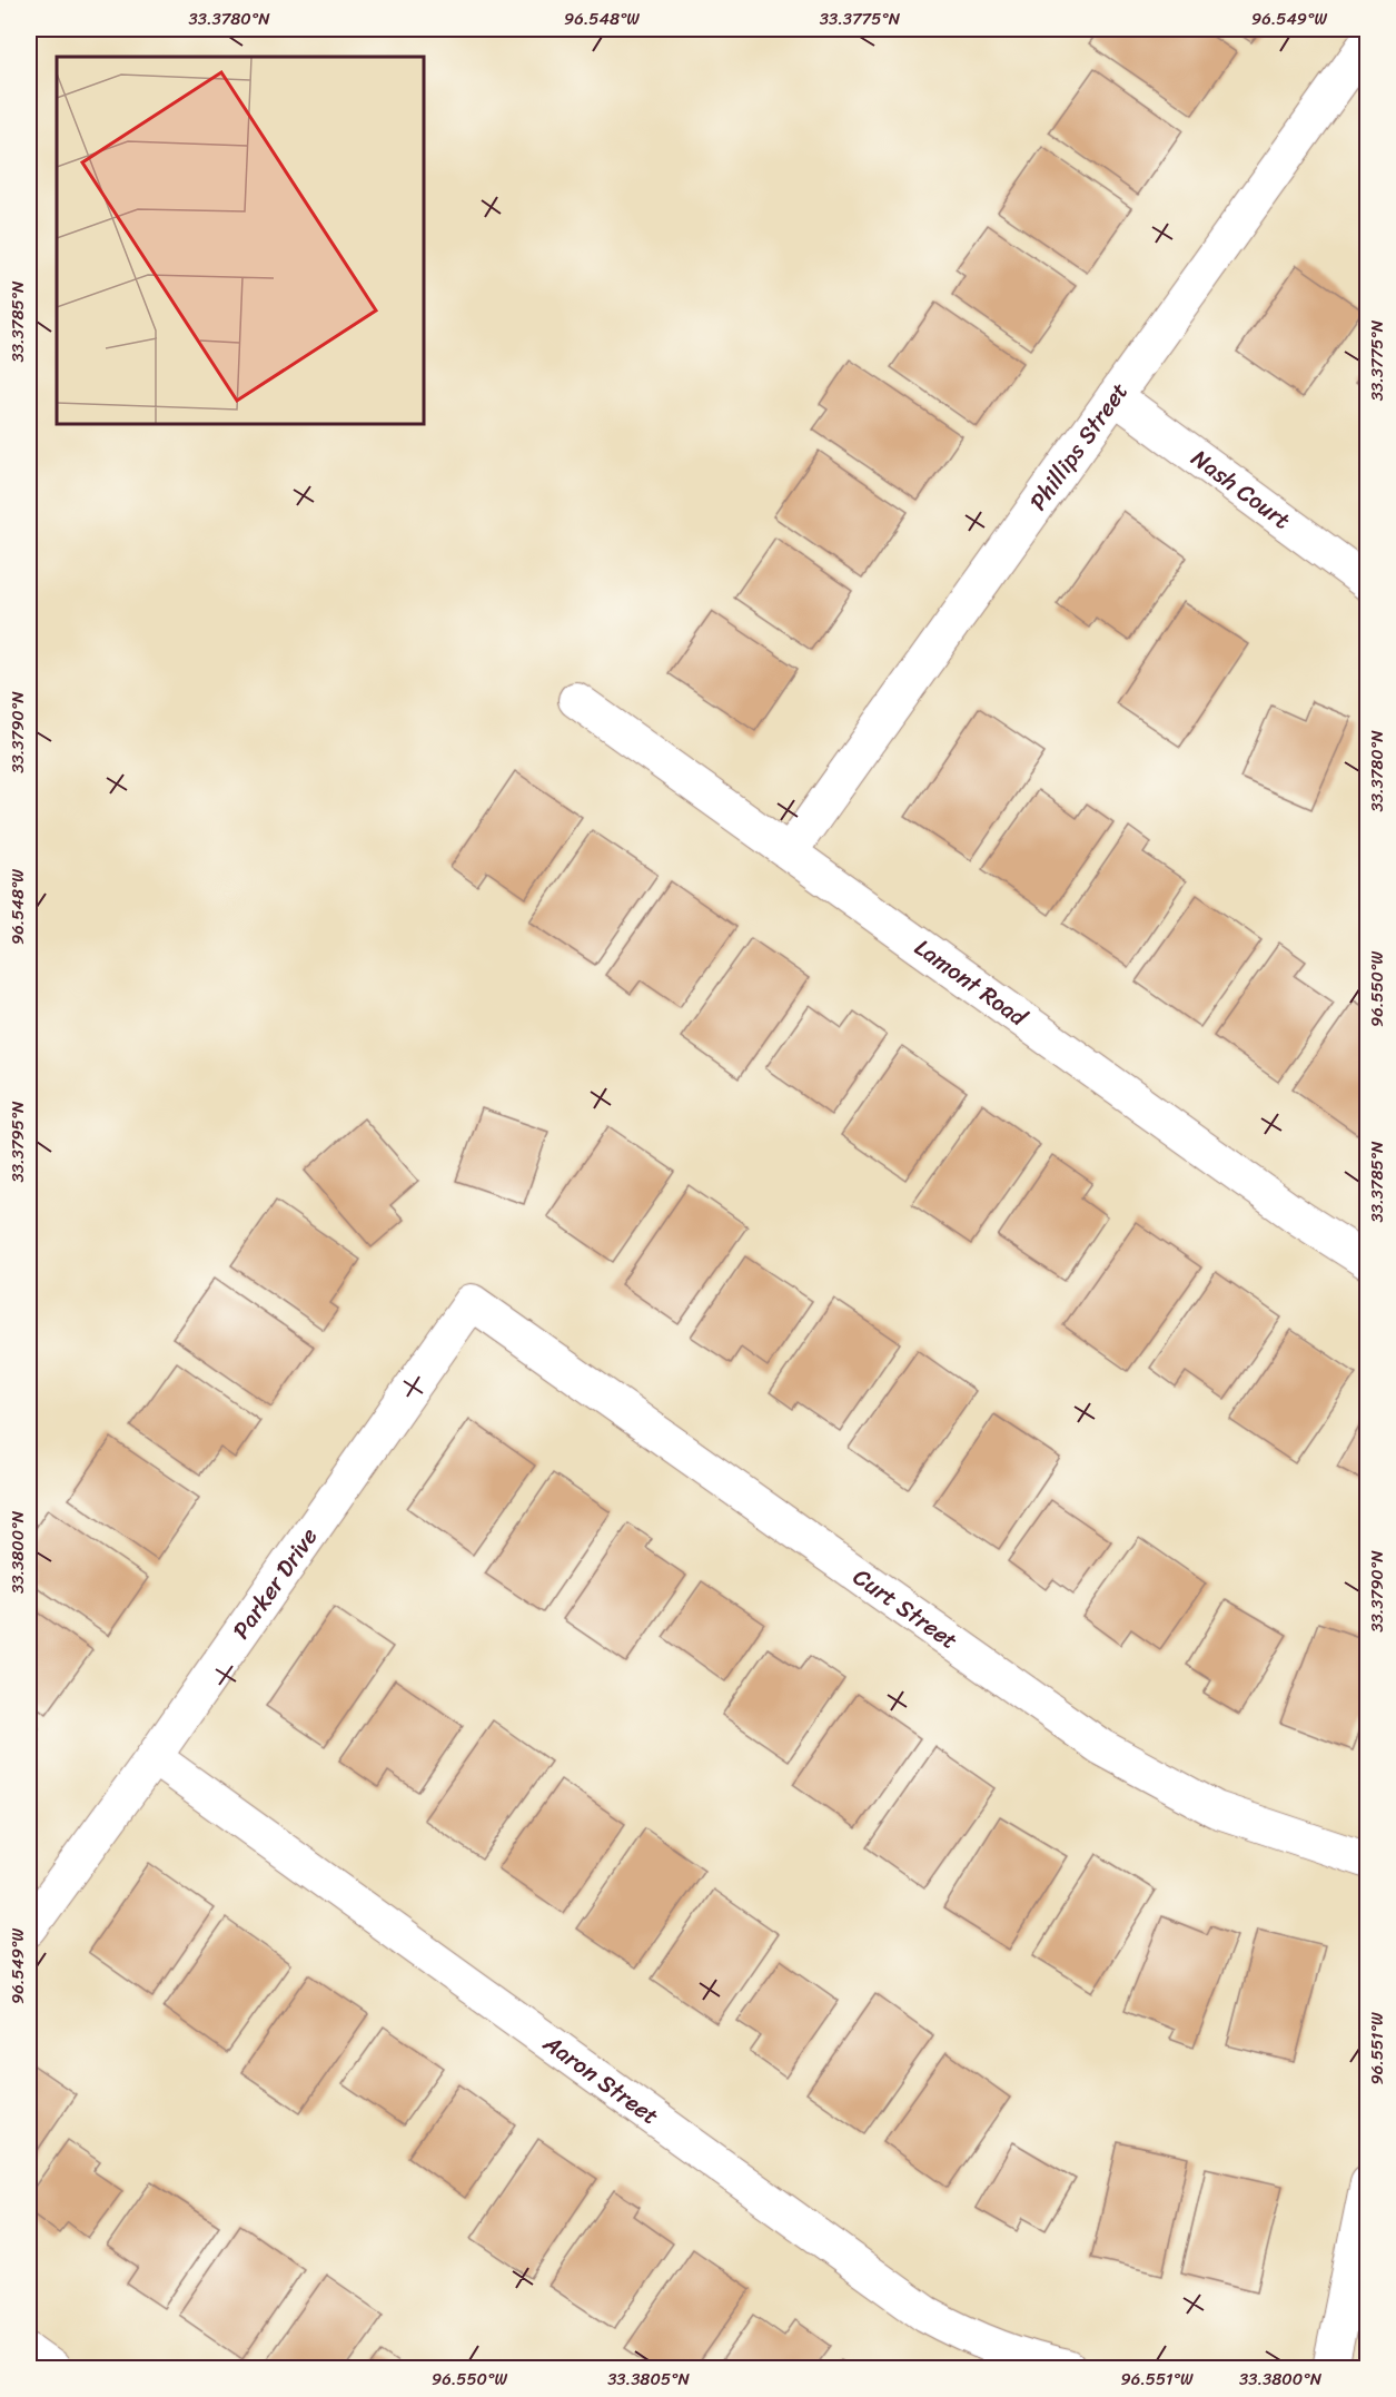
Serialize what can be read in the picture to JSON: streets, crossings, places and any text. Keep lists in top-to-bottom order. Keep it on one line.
{"streets":{"street":["Phillips Street","Nash Court","Lamont Road","Parker Drive","Curt Street","Aaron Street"]},"crossings":[["Phillips Street","Nash Court"],["Phillips Street","Lamont Road"],["Parker Drive","Curt Street"],["Parker Drive","Aaron Street"]],"coordinates":["33.3780°N","96.548°W","33.3775°N","96.549°W","33.3785°N","33.3790°N","96.550°W","33.3795°N","33.3800°N","96.551°W","33.3805°N"]}
